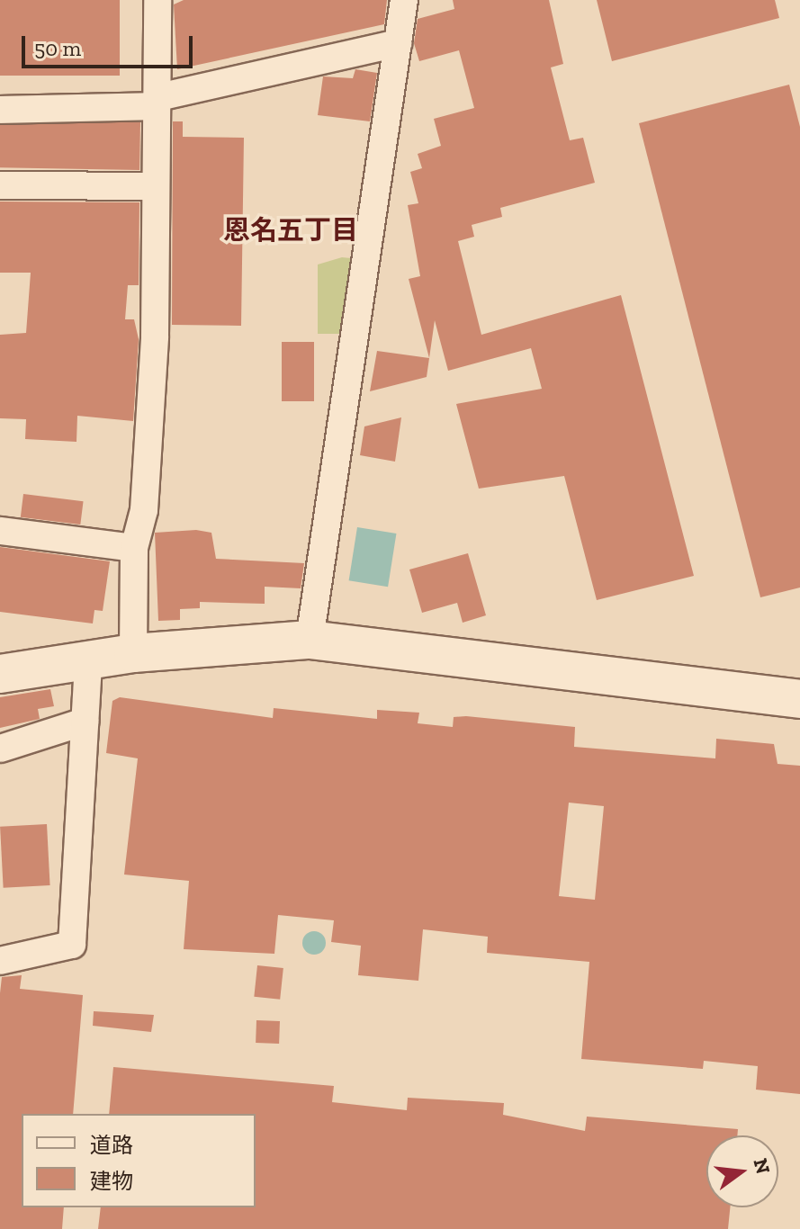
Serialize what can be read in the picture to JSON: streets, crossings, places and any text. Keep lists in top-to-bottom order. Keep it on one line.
{"districts":["恩名五丁目"],"legend":["道路","建物"],"scale_bar":"50 m","north":"right"}
